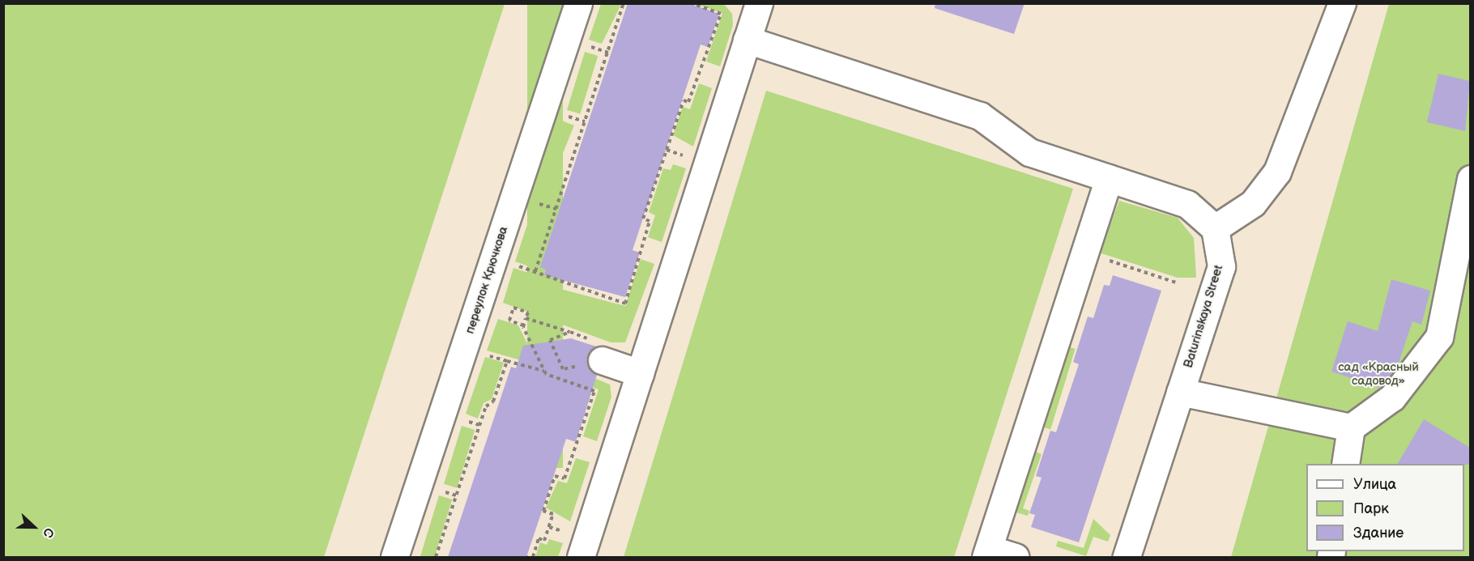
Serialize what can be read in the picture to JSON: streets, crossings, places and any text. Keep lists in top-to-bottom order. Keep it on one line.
{"streets":{"street":["переулок Крючкова","Baturinskaya Street"]},"parks":["сад «Красный садовод»"],"legend":["Улица","Парк","Здание"],"north":"right"}
